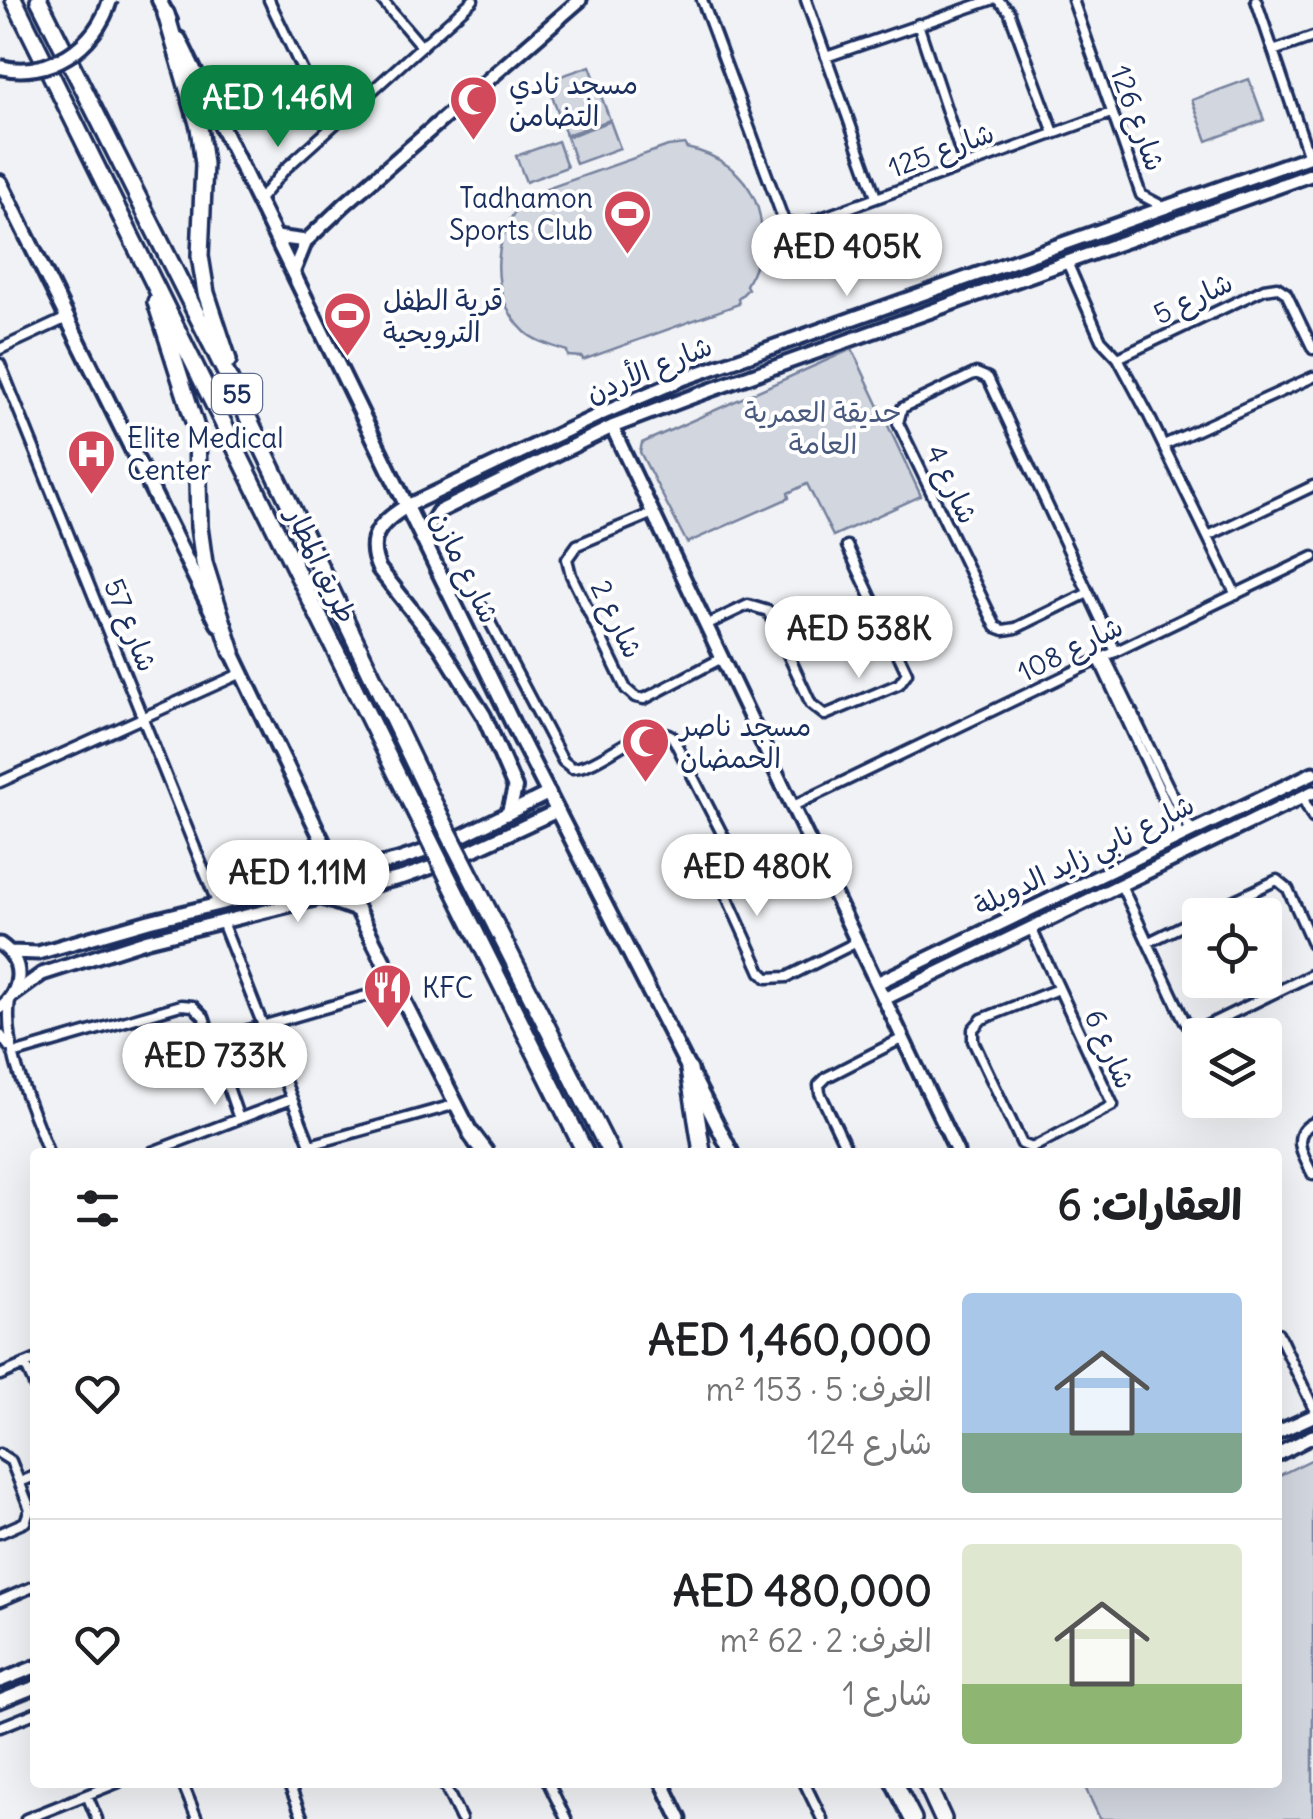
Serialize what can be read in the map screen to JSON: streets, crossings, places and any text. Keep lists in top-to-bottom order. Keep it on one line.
{"streets":{"highway":["55","طريق المطار"],"main road":["شارع مازن"],"street":["شارع 126","شارع 125","شارع 5","شارع الأردن","شارع 4","شارع 2","شارع 57","شارع 108","شارع نابي زايد الدويلة","شارع 6"]},"crossings":[["شارع 126","شارع 125"],["شارع 126","شارع الأردن"],["شارع الأردن","شارع مازن"],["شارع 4","شارع 108"],["شارع نابي زايد الدويلة","شارع 6"]],"parks":["حديقة العمرية العامة"],"places":{"mosque":["مسجد نادي التضامن","مسجد ناصر الحمضان"],"sports":["Tadhamon Sports Club","قرية الطفل الترويحية"],"hospital":["Elite Medical Center"],"restaurant":["KFC"]},"page":{"price":["AED 1.46M","AED 405K","AED 538K","AED 480K","AED 1.11M","AED 733K"],"heading":"العقارات: 6","list":[{"name":"AED 1,460,000","note":"الغرف: 5 · 153 m² · شارع 124"},{"name":"AED 480,000","note":"الغرف: 2 · 62 m² · شارع 1"}]}}
